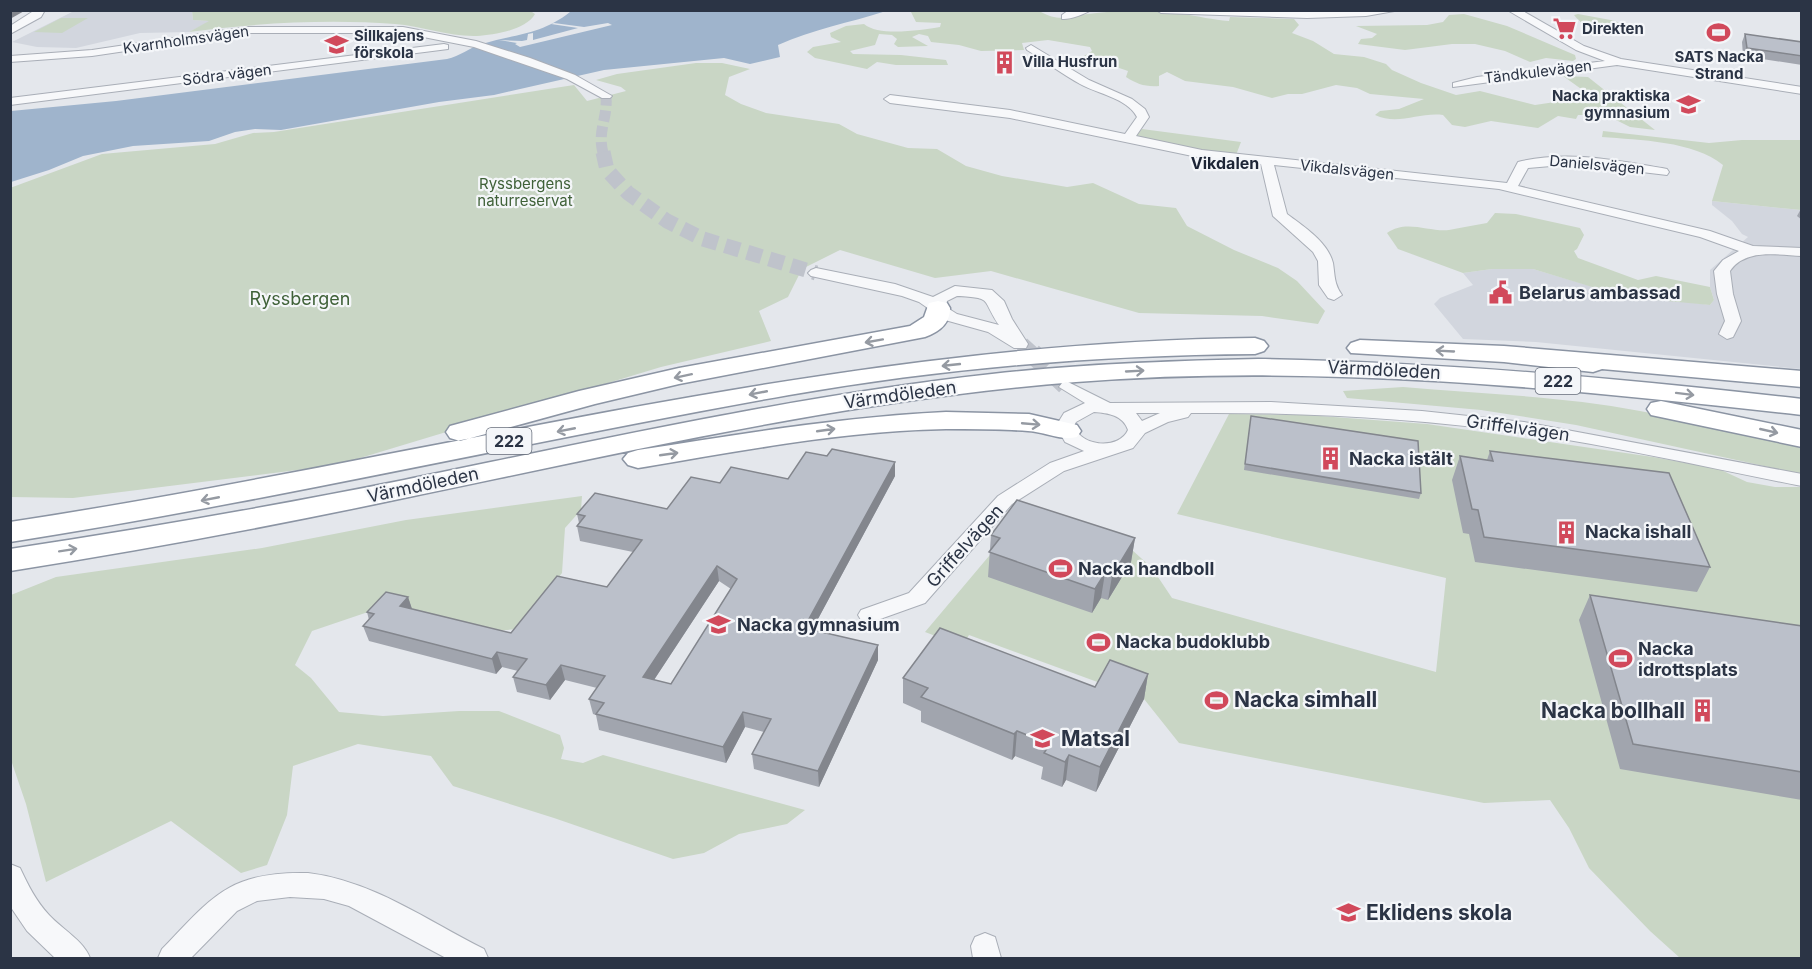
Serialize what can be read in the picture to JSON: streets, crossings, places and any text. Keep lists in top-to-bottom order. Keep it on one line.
{"streets":{"highway":["Värmdöleden","222"],"street":["Kvarnholmsvägen","Tändkulevägen","Södra vägen","Danielsvägen","Vikdalsvägen","Griffelvägen"]},"crossings":[["Danielsvägen","Vikdalsvägen"]],"districts":["Vikdalen"],"parks":["Ryssbergens naturreservat","Ryssbergen"],"places":{"supermarket":["Direkten"],"sports":["SATS Nacka Strand","Nacka handboll","Nacka budoklubb","Nacka idrottsplats","Nacka simhall"],"school or university":["Sillkajens förskola","Nacka praktiska gymnasium","Nacka gymnasium","Matsal","Eklidens skola"],"building":["Villa Husfrun","Nacka istält","Nacka ishall","Nacka bollhall"],"public building":["Belarus ambassad"]}}
